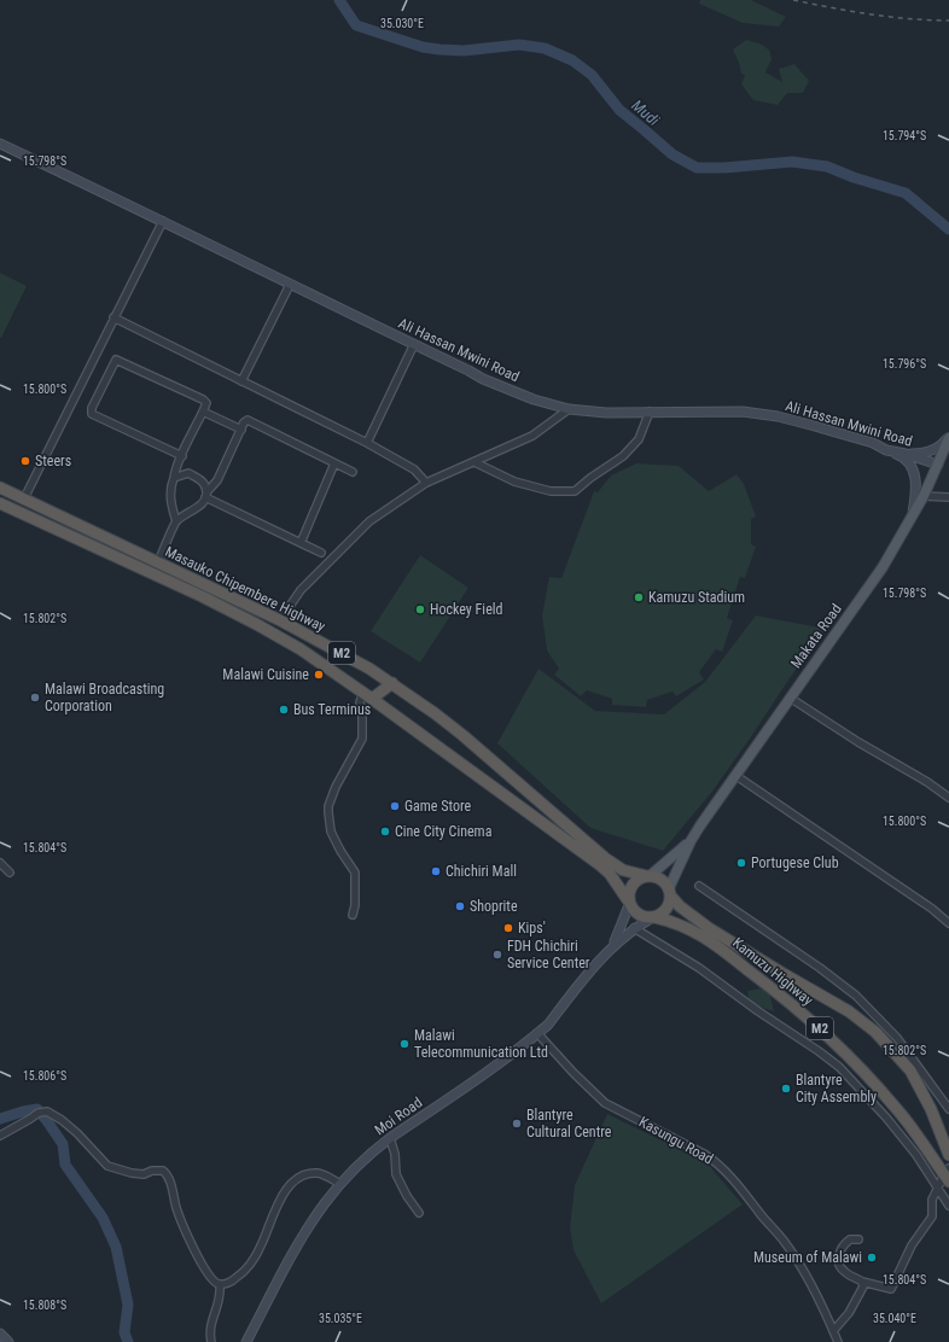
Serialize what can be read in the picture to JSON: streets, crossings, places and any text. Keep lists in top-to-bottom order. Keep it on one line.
{"streets":{"highway":["Masauko Chipembere Highway","M2","Kamuzu Highway"],"main road":["Ali Hassan Mwini Road","Makata Road","Moi Road"],"street":["Kasungu Road"]},"crossings":[["Ali Hassan Mwini Road","Makata Road"],["Masauko Chipembere Highway","Makata Road"],["Masauko Chipembere Highway","M2"],["Masauko Chipembere Highway","Kamuzu Highway"],["Makata Road","M2"],["Makata Road","Kamuzu Highway"],["M2","Kamuzu Highway"],["Moi Road","Kasungu Road"]],"water":["Mudi"],"places":["Steers","Kamuzu Stadium","Hockey Field","Malawi Cuisine","Malawi Broadcasting Corporation","Bus Terminus","Game Store","Cine City Cinema","Portugese Club","Chichiri Mall","Shoprite","Kips'","FDH Chichiri Service Center","Malawi Telecommunication Ltd","Blantyre City Assembly","Blantyre Cultural Centre","Museum of Malawi"],"coordinates":["35.030°E","15.794°S","15.798°S","15.796°S","15.800°S","15.802°S","15.804°S","15.806°S","15.808°S","35.035°E","35.040°E"]}
